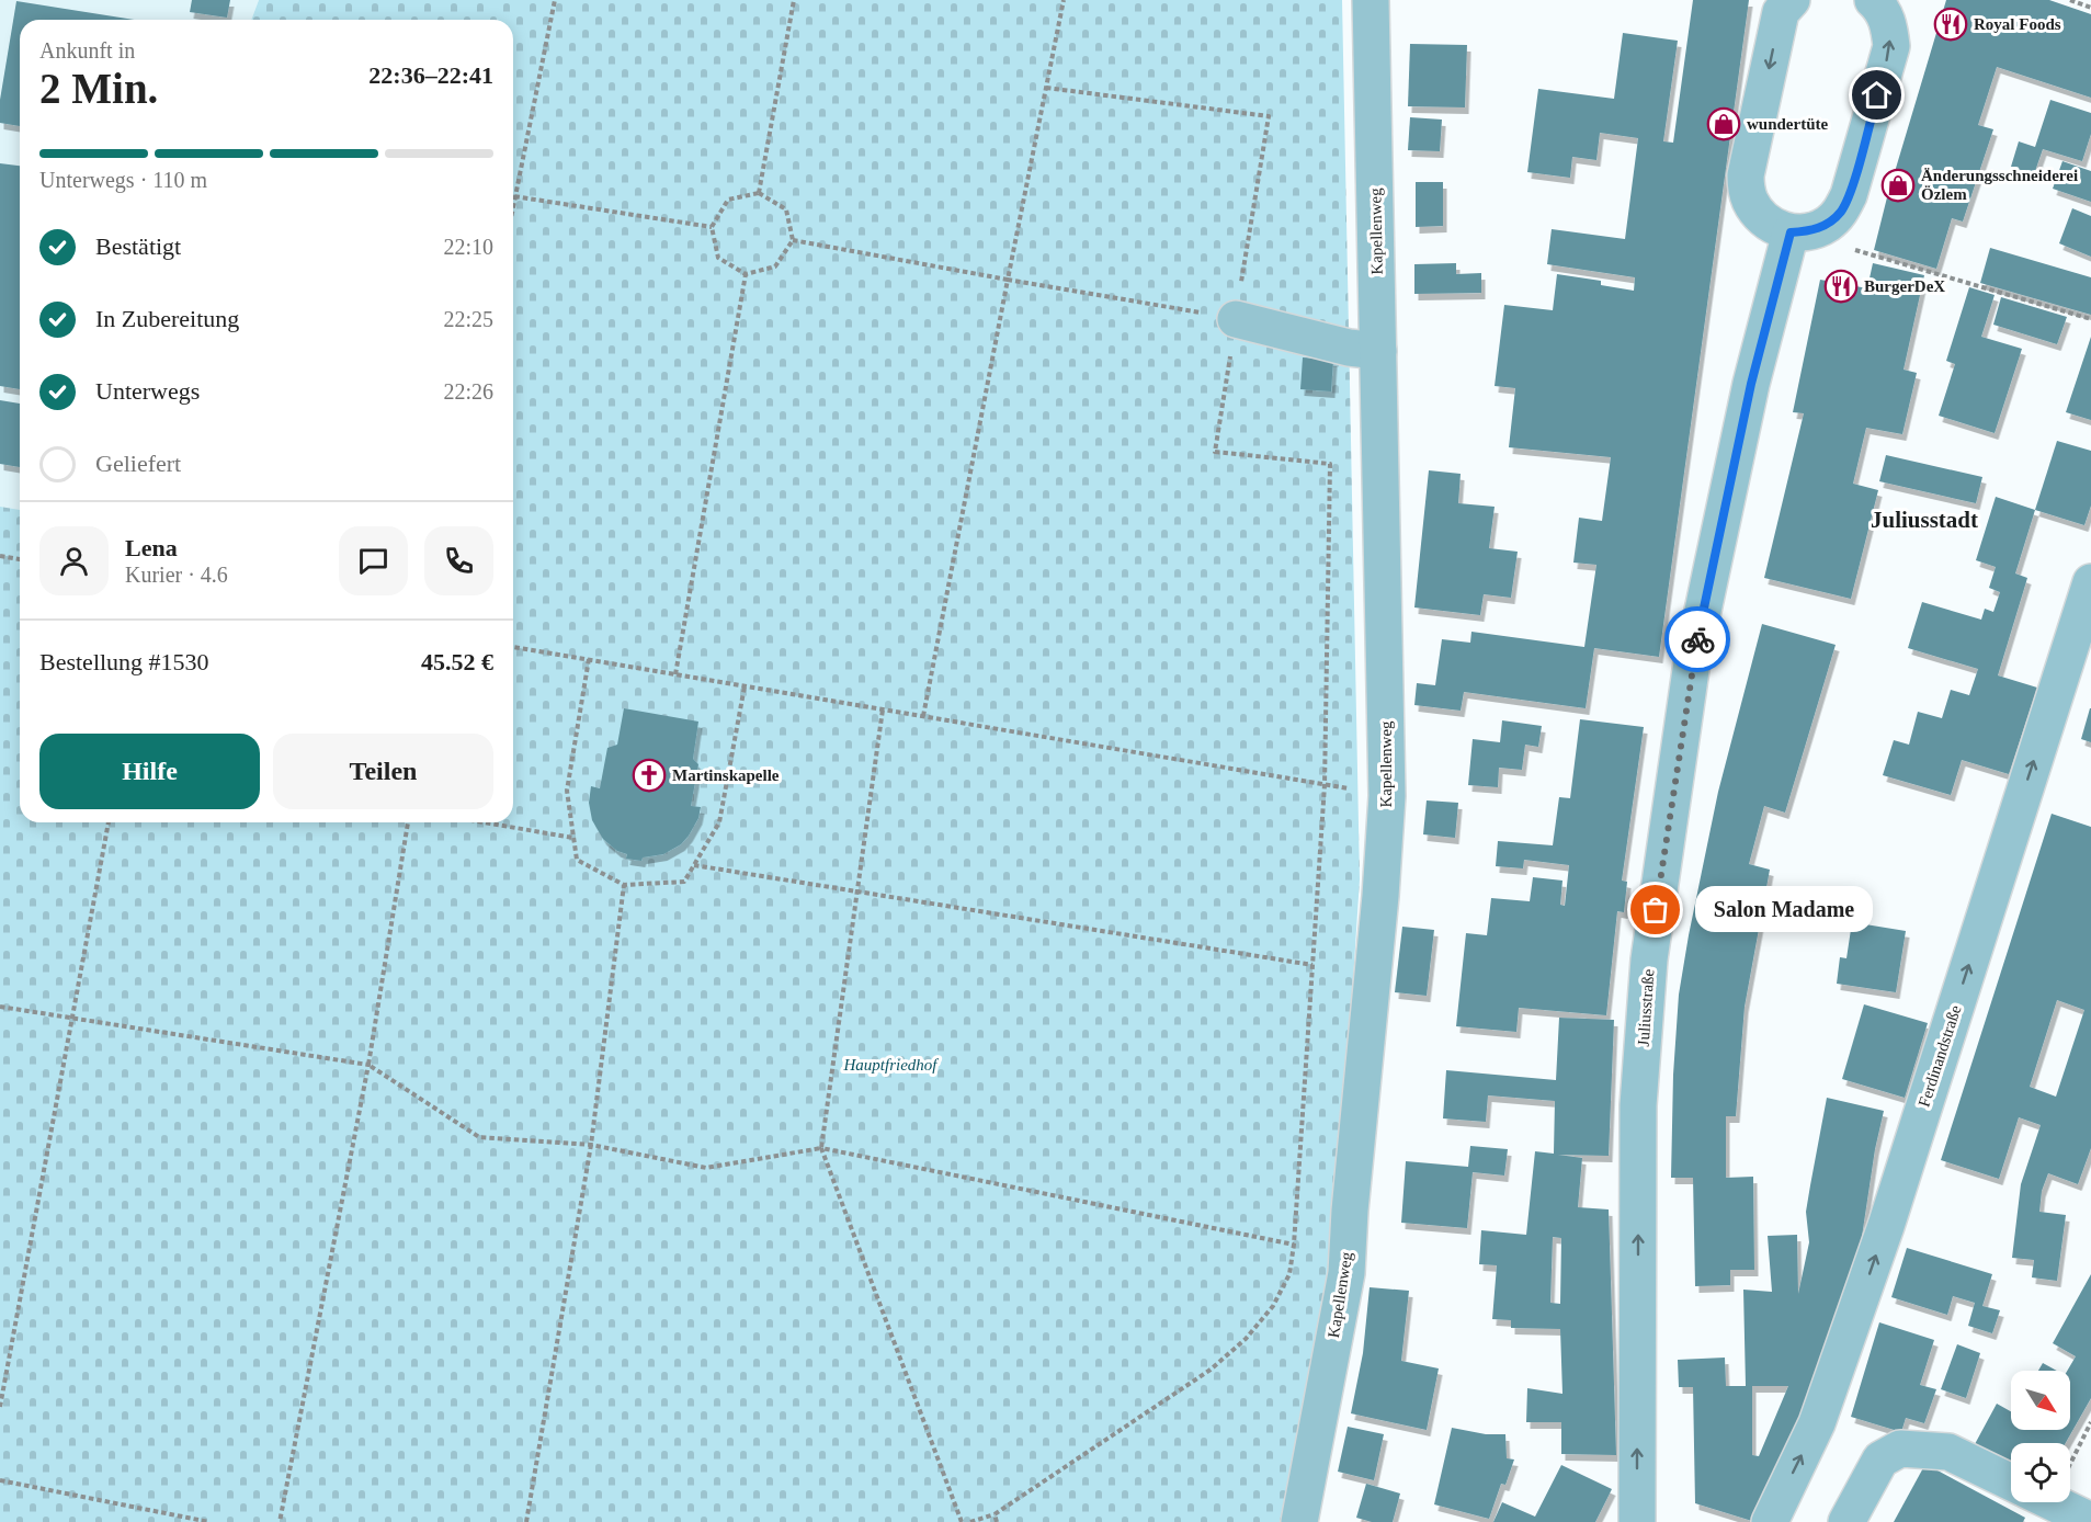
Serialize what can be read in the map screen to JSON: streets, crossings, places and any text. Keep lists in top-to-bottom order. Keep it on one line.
{"streets":{"street":["Kapellenweg","Juliusstraße","Ferdinandstraße"]},"one_way":["Juliusstraße","Ferdinandstraße"],"districts":["Juliusstadt"],"parks":["Hauptfriedhof"],"places":{"restaurant":["Royal Foods","BurgerDeX"],"shop":["wundertüte","Änderungsschneiderei Özlem"],"church":["Martinskapelle"],"other":["Salon Madame"]},"north":"bottom right","page":{"heading":["2 Min.","Ankunft in","22:36–22:41"],"panel":["Lena","Kurier · 4.6","Bestellung #1530","45.52 €"],"bar":"Unterwegs · 110 m","list":[["Bestätigt","22:10"],["In Zubereitung","22:25"],["Unterwegs","22:26"],"Geliefert"],"buttons":["Hilfe","Teilen"],"bubble":"Salon Madame"}}
